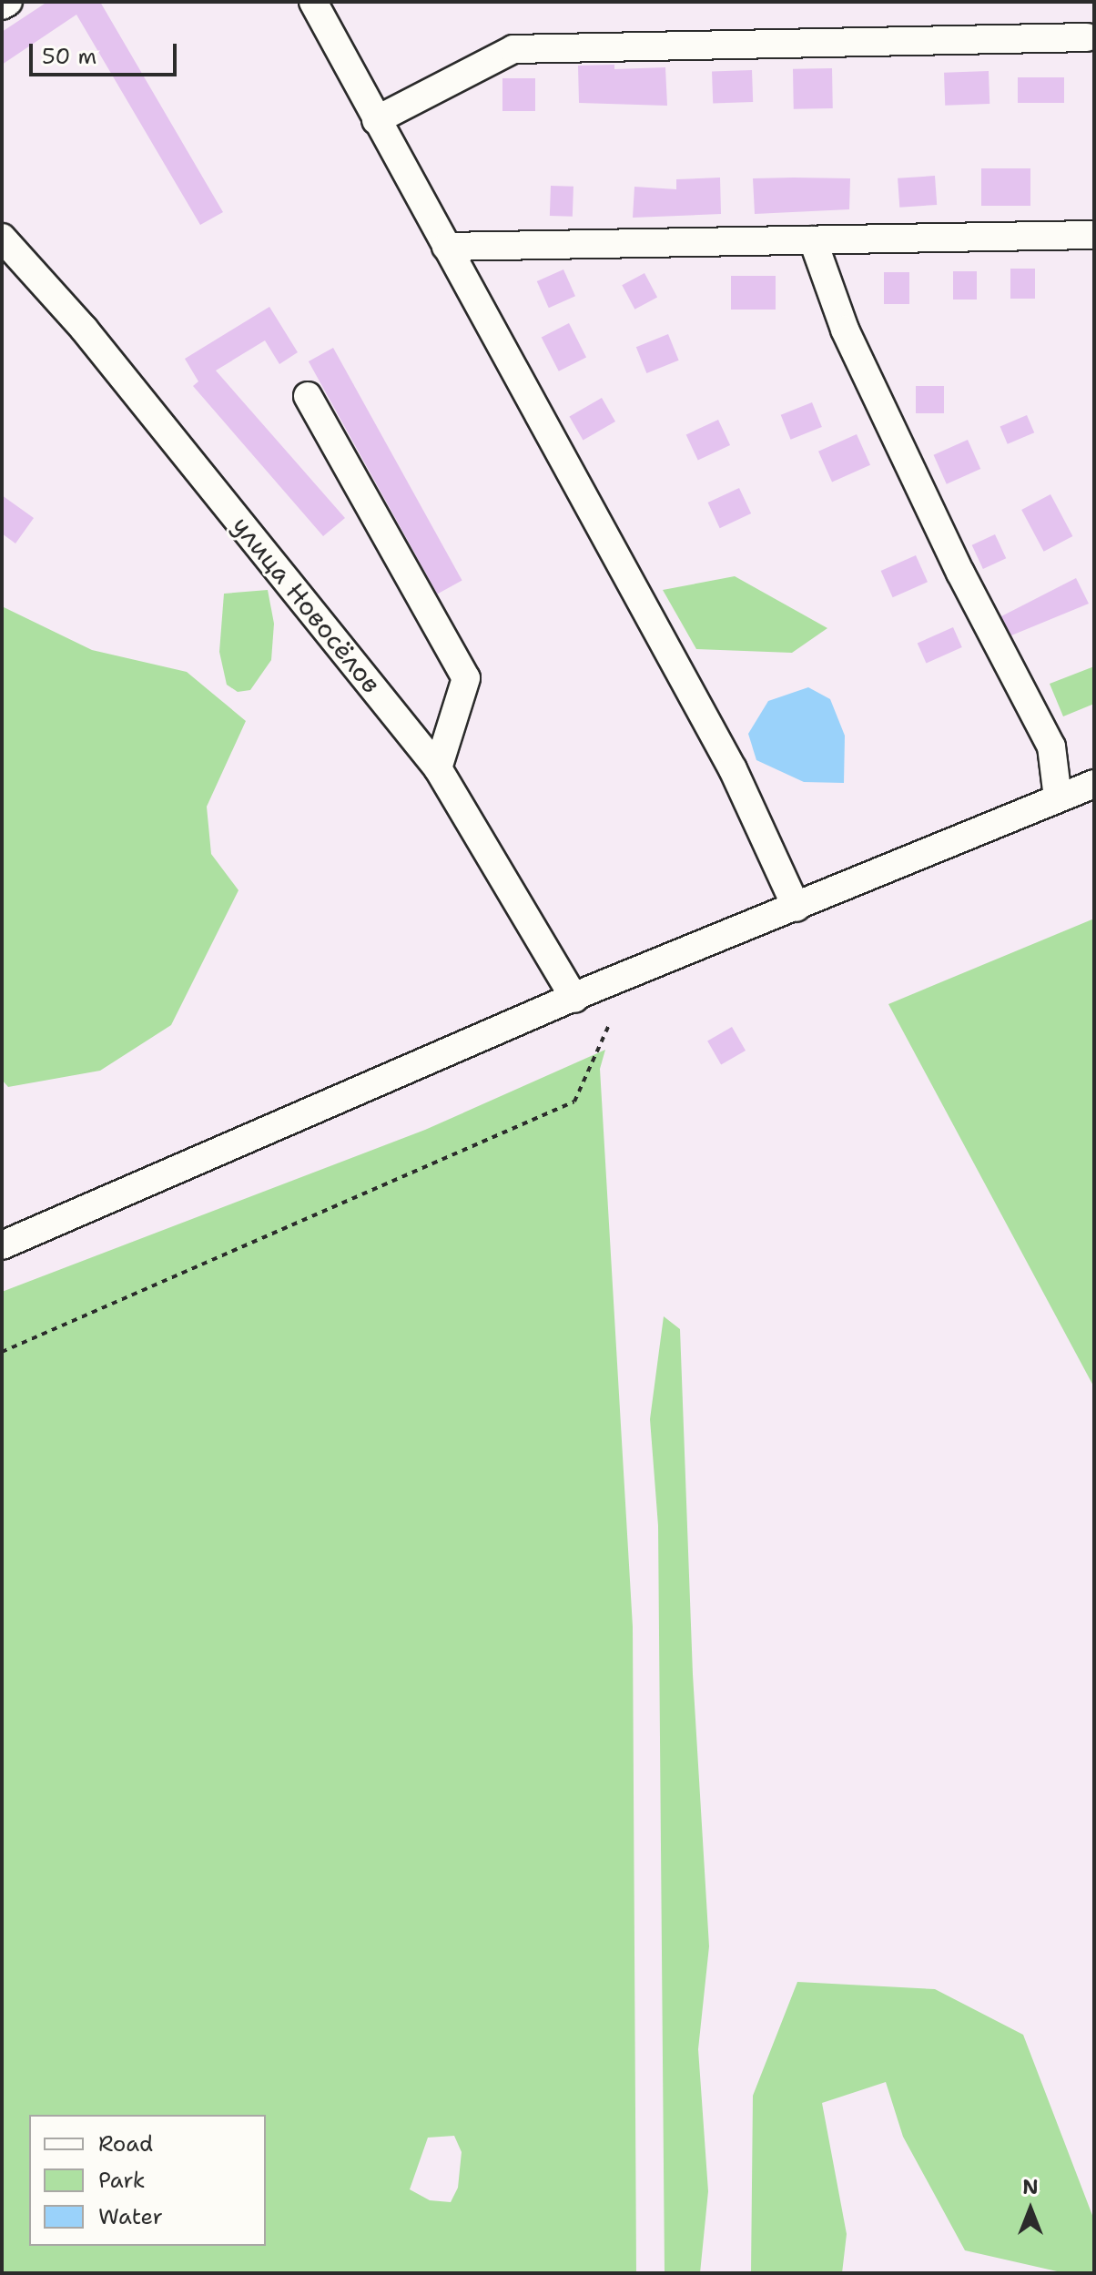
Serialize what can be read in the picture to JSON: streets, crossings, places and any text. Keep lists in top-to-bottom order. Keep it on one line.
{"streets":{"street":["улица Новосёлов"]},"legend":["Road","Park","Water"],"scale_bar":"50 m","north":"top"}
